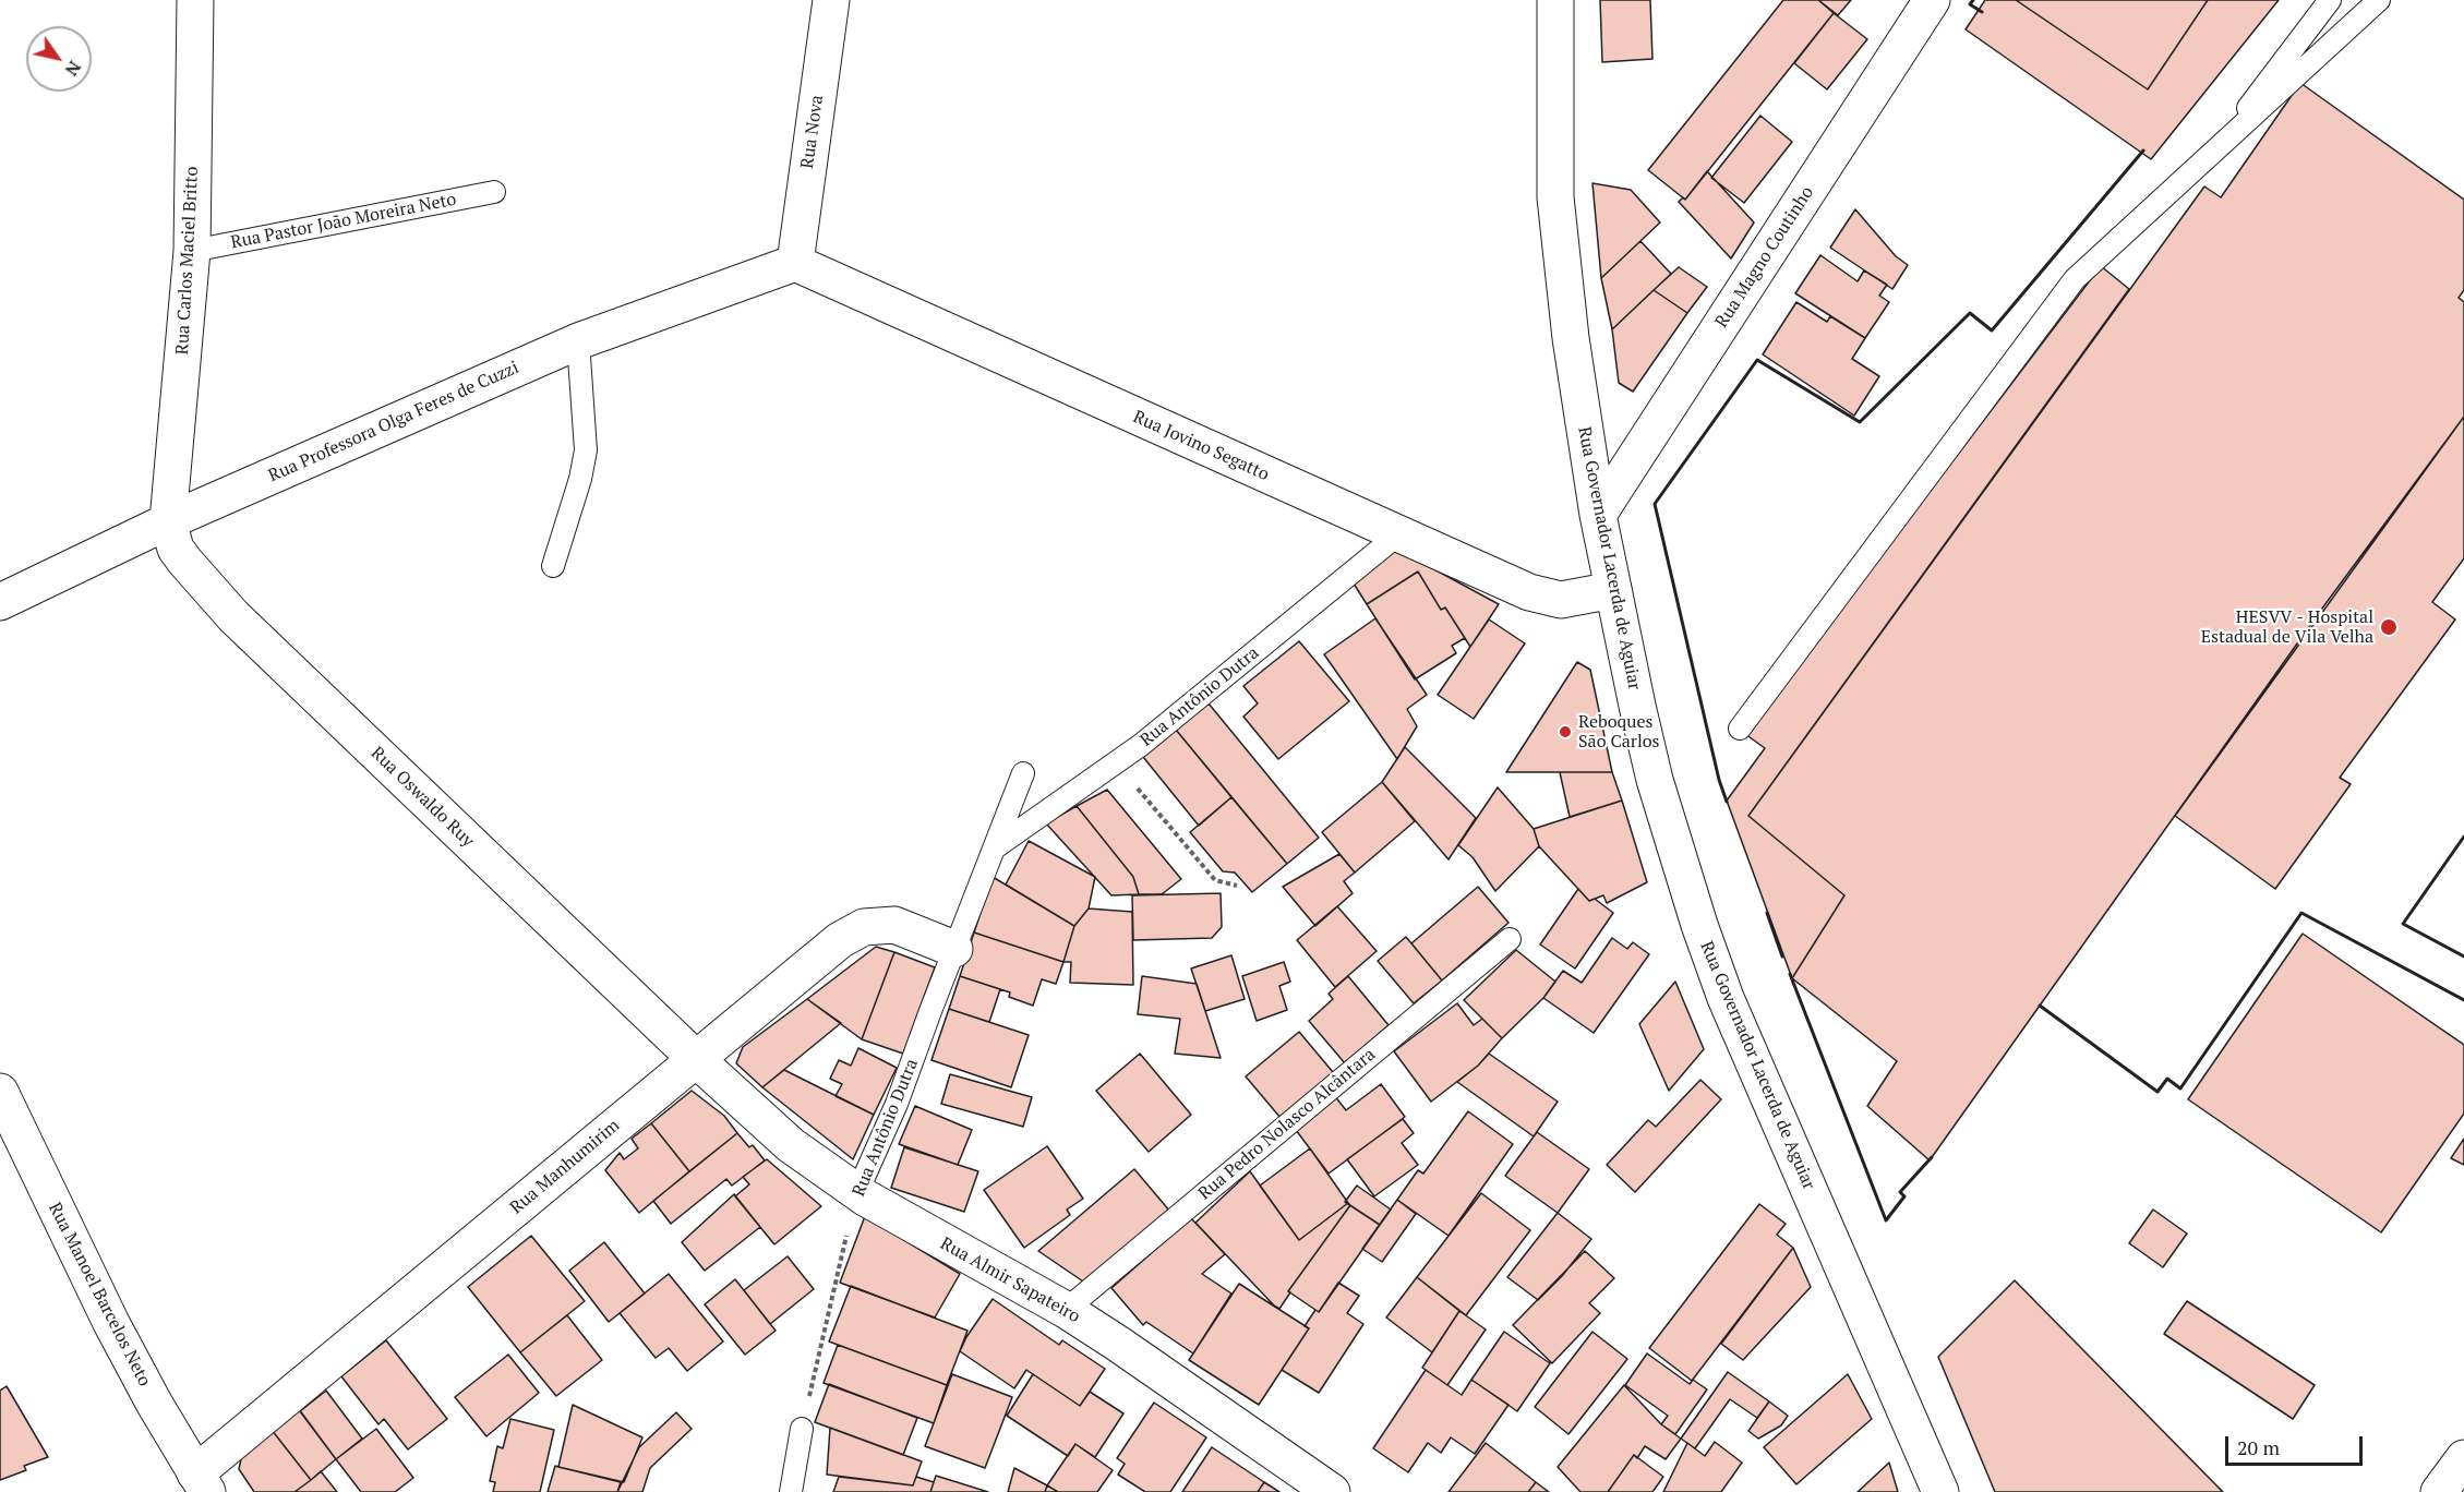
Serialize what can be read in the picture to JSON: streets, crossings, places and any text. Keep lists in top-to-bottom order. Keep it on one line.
{"streets":{"street":["Rua Nova","Rua Magno Coutinho","Rua Carlos Maciel Britto","Rua Professora Olga Feres de Cuzzi","Rua Jovino Segatto","Rua Governador Lacerda de Aguiar","Rua Oswaldo Ruy","Rua Manhumirim","Rua Almir Sapateiro","Rua Manoel Barcelos Neto"],"lane":["Rua Pastor João Moreira Neto","Rua Antônio Dutra","Rua Pedro Nolasco Alcântara"]},"crossings":[["Rua Nova","Rua Professora Olga Feres de Cuzzi"],["Rua Nova","Rua Jovino Segatto"],["Rua Pastor João Moreira Neto","Rua Carlos Maciel Britto"],["Rua Magno Coutinho","Rua Governador Lacerda de Aguiar"],["Rua Carlos Maciel Britto","Rua Professora Olga Feres de Cuzzi"],["Rua Carlos Maciel Britto","Rua Oswaldo Ruy"],["Rua Professora Olga Feres de Cuzzi","Rua Jovino Segatto"],["Rua Professora Olga Feres de Cuzzi","Rua Oswaldo Ruy"],["Rua Jovino Segatto","Rua Governador Lacerda de Aguiar"],["Rua Jovino Segatto","Rua Antônio Dutra"],["Rua Antônio Dutra","Rua Manhumirim"],["Rua Antônio Dutra","Rua Almir Sapateiro"],["Rua Oswaldo Ruy","Rua Manhumirim"],["Rua Oswaldo Ruy","Rua Almir Sapateiro"],["Rua Pedro Nolasco Alcântara","Rua Almir Sapateiro"],["Rua Manhumirim","Rua Almir Sapateiro"],["Rua Manhumirim","Rua Manoel Barcelos Neto"]],"places":["HESVV - Hospital Estadual de Vila Velha","Reboques São Carlos"],"scale_bar":"20 m","north":"bottom right"}
